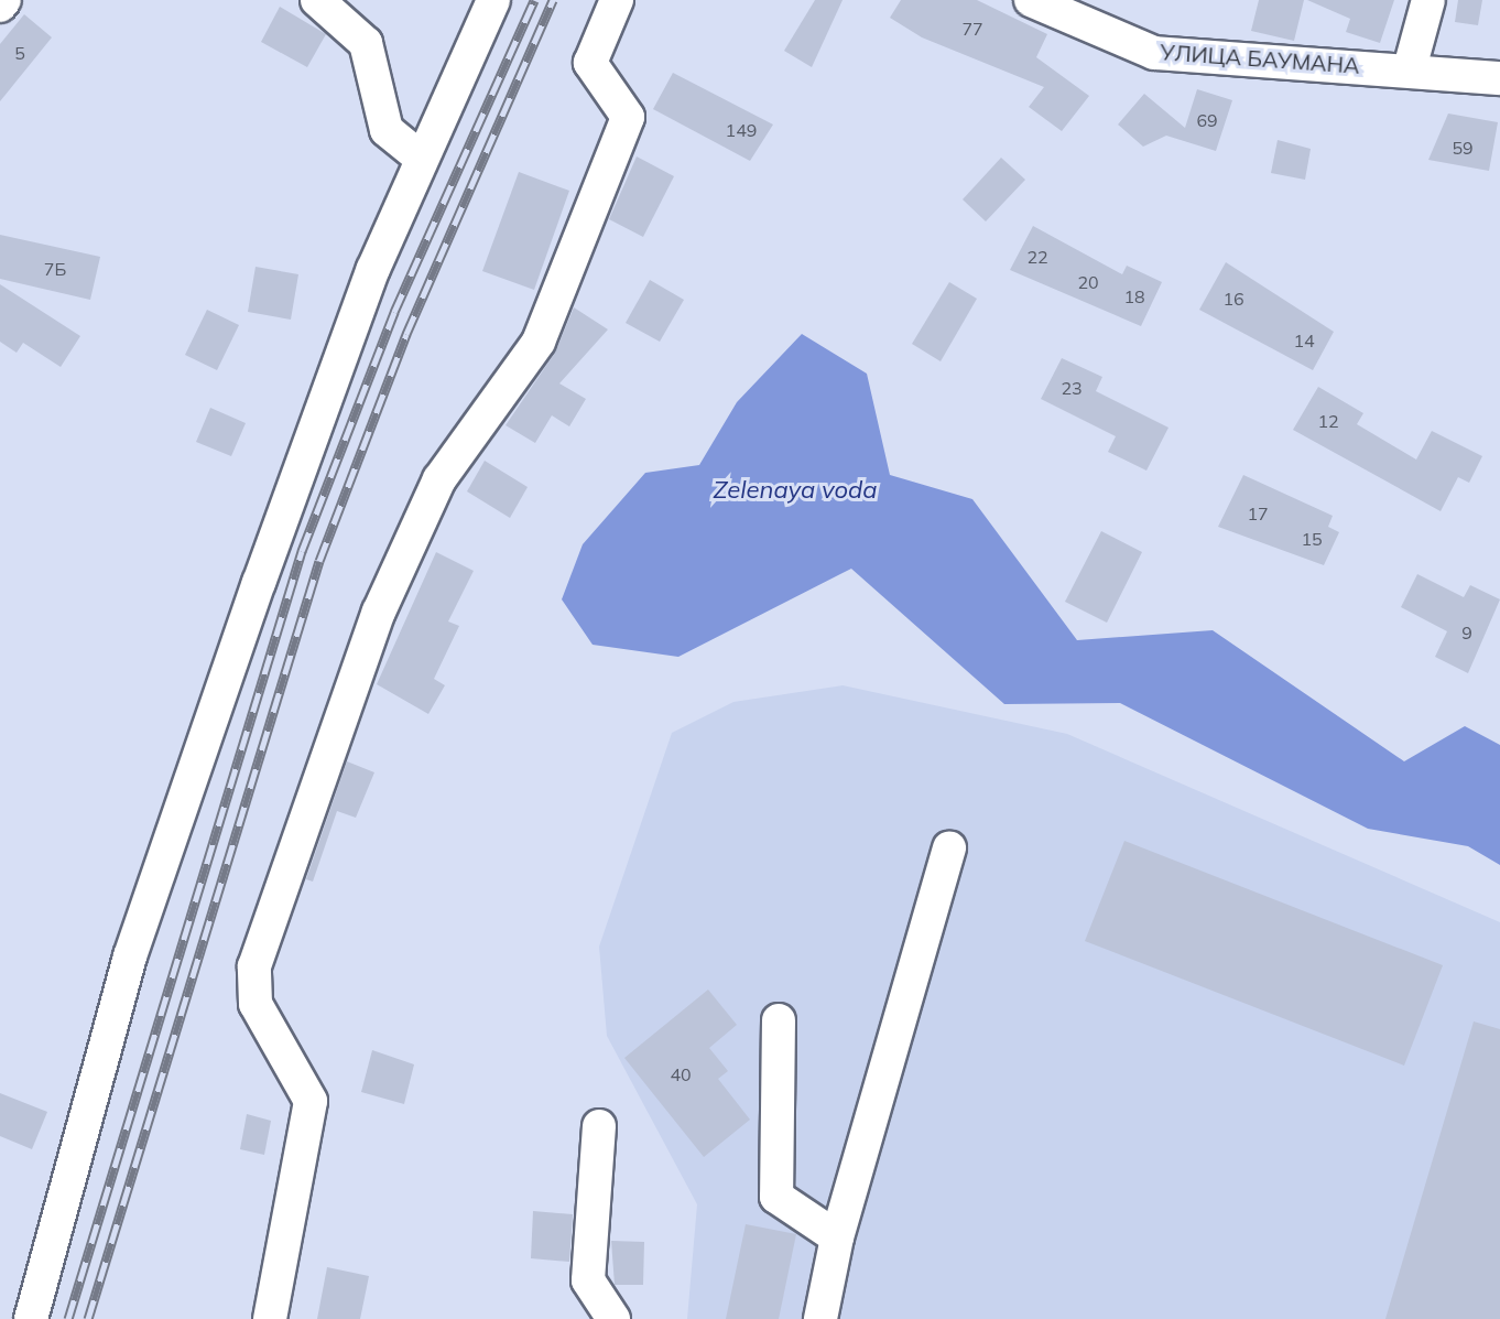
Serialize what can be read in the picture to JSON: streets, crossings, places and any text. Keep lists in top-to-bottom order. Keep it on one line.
{"streets":{"street":["УЛИЦА БАУМАНА"]},"water":["Zelenaya voda"],"house_numbers":["77","5","69","149","59","22","7Б","20","18","16","14","23","12","17","15","9","40"]}
